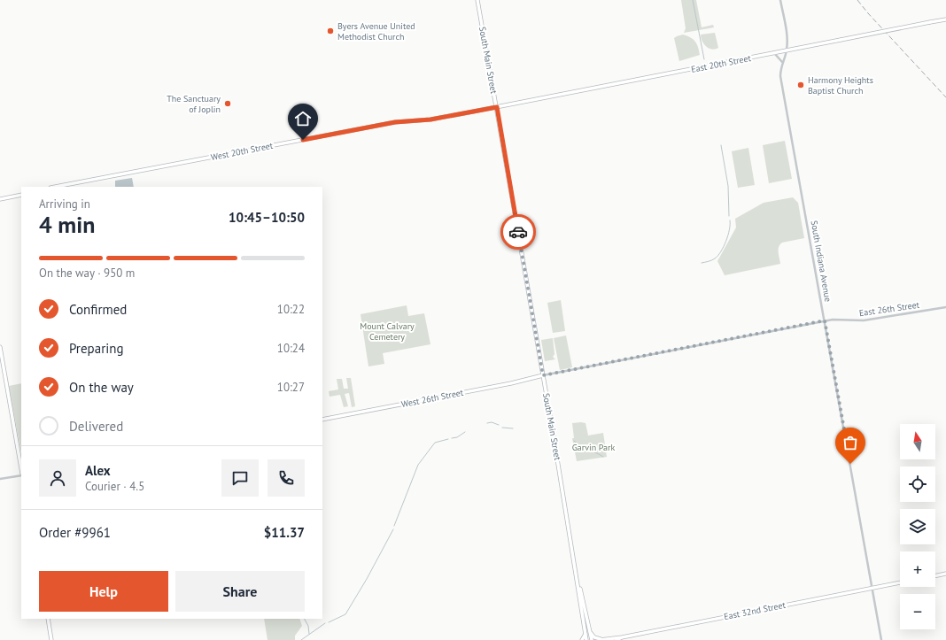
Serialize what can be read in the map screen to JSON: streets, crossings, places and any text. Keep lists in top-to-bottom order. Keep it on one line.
{"streets":{"main road":["South Main Street","East 20th Street","West 20th Street","West 26th Street","East 32nd Street"],"street":["South Indiana Avenue","East 26th Street"]},"crossings":[["South Main Street","East 20th Street"],["South Main Street","West 20th Street"],["South Main Street","East 26th Street"],["South Main Street","West 26th Street"],["East 20th Street","West 20th Street"],["East 20th Street","South Indiana Avenue"],["South Indiana Avenue","East 26th Street"],["South Indiana Avenue","East 32nd Street"],["East 26th Street","West 26th Street"]],"parks":["Mount Calvary Cemetery","Garvin Park"],"places":["Byers Avenue United Methodist Church","Harmony Heights Baptist Church","The Sanctuary of Joplin"],"north":"top","page":{"heading":["4 min","Arriving in","10:45–10:50"],"panel":["Alex","Courier · 4.5","Order #9961","$11.37"],"bar":"On the way · 950 m","list":[["Confirmed","10:22"],["Preparing","10:24"],["On the way","10:27"],"Delivered"],"map_buttons":["+","−"],"buttons":["Help","Share"]}}
